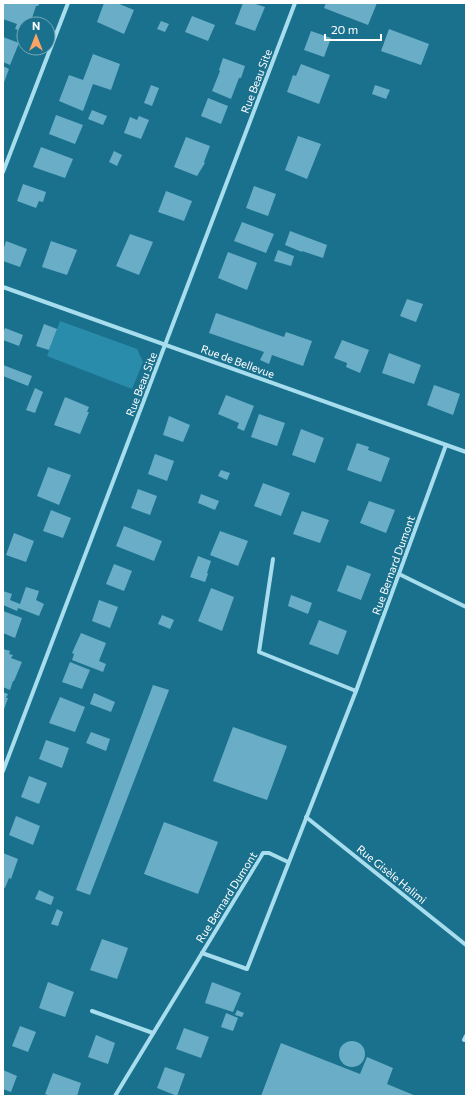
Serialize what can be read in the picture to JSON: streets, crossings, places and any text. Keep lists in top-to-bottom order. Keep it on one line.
{"streets":{"street":["Rue Beau Site","Rue de Bellevue","Rue Bernard Dumont","Rue Gisèle Halimi"]},"crossings":[["Rue Beau Site","Rue de Bellevue"],["Rue de Bellevue","Rue Bernard Dumont"],["Rue Bernard Dumont","Rue Gisèle Halimi"]],"scale_bar":"20 m","north":"top"}
